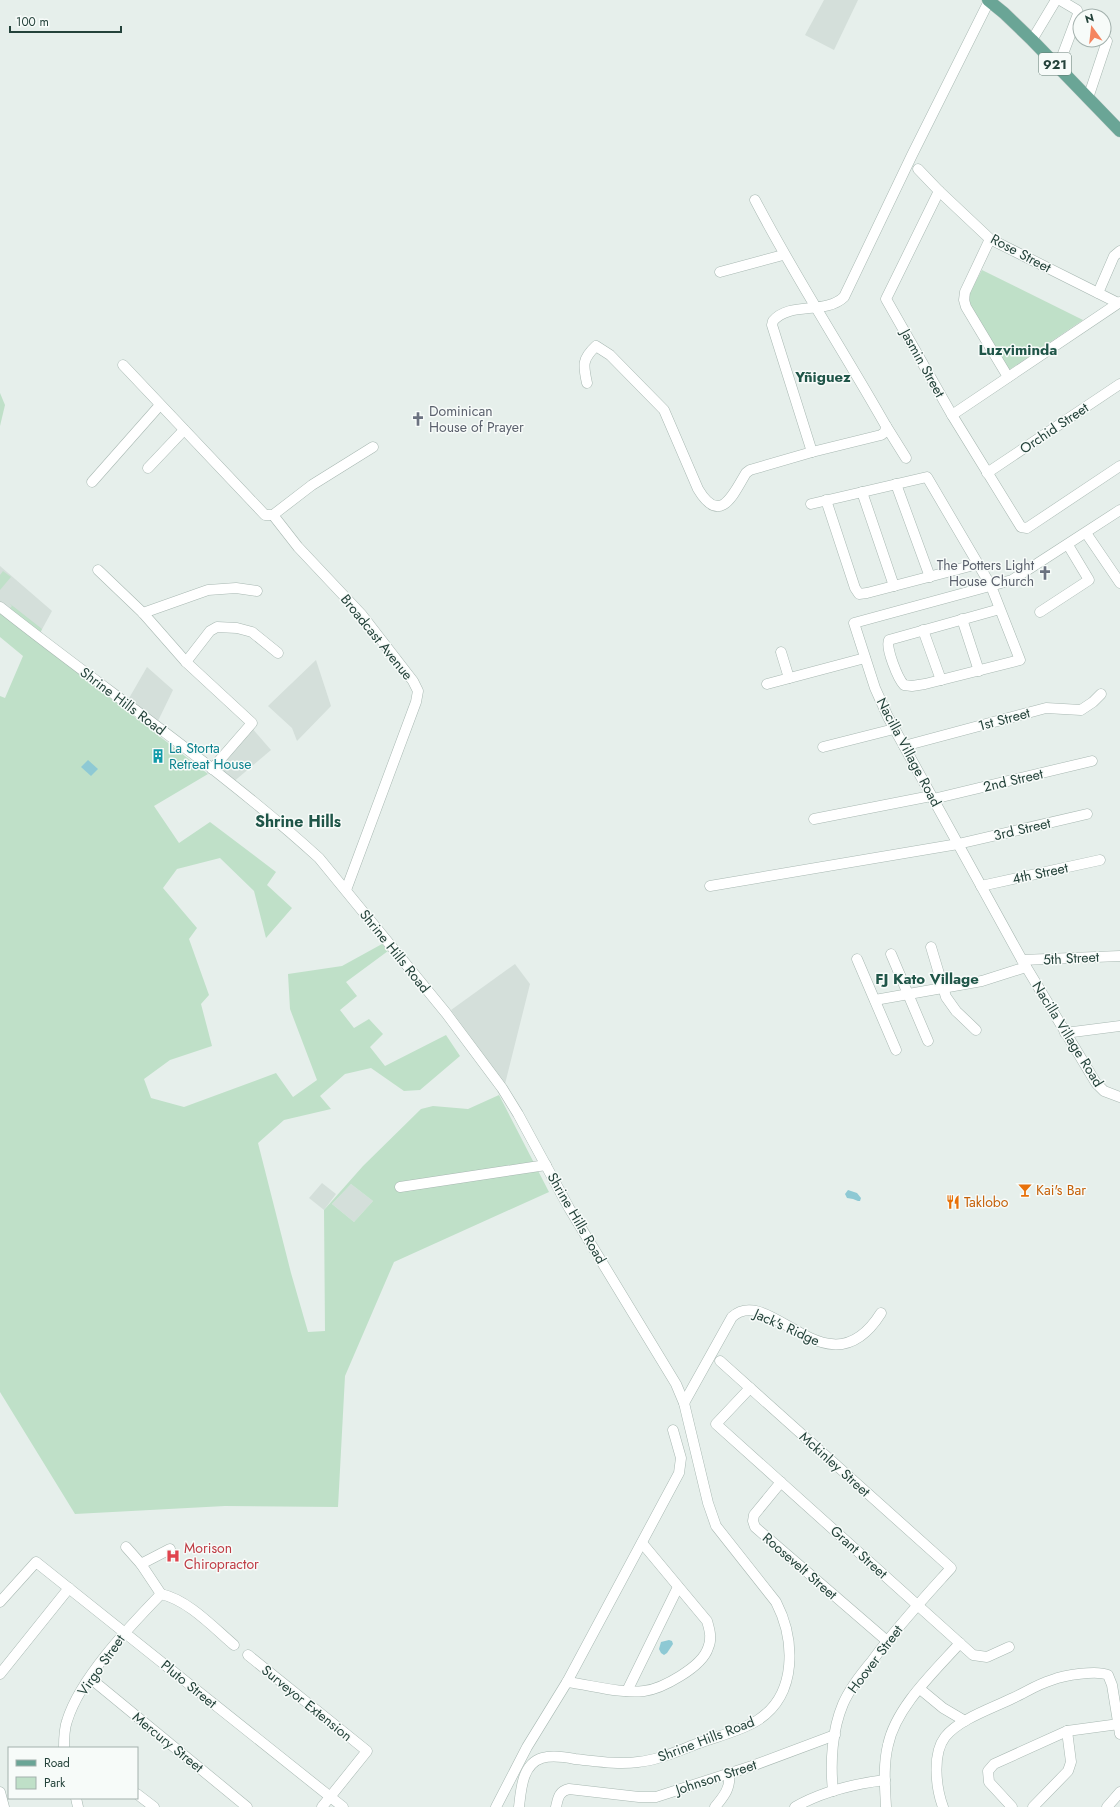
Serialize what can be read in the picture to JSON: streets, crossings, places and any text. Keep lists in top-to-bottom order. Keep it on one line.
{"streets":{"main road":["921"],"street":["Rose Street","Jasmin Street","Orchid Street","Broadcast Avenue","Shrine Hills Road","1st Street","Nacilla Village Road","2nd Street","3rd Street","4th Street","5th Street","Jack's Ridge","Mckinley Street","Grant Street","Roosevelt Street","Hoover Street","Virgo Street","Pluto Street","Surveyor Extension","Mercury Street","Johnson Street"]},"crossings":[["Rose Street","Jasmin Street"],["Jasmin Street","Orchid Street"],["Broadcast Avenue","Shrine Hills Road"],["Shrine Hills Road","Jack's Ridge"],["1st Street","Nacilla Village Road"],["Nacilla Village Road","2nd Street"],["Nacilla Village Road","3rd Street"],["Nacilla Village Road","4th Street"],["Nacilla Village Road","5th Street"],["Mckinley Street","Grant Street"],["Mckinley Street","Hoover Street"],["Grant Street","Roosevelt Street"],["Grant Street","Hoover Street"],["Roosevelt Street","Hoover Street"],["Hoover Street","Johnson Street"],["Virgo Street","Pluto Street"],["Virgo Street","Mercury Street"],["Pluto Street","Surveyor Extension"]],"districts":["Luzviminda","Yñiguez","Shrine Hills","FJ Kato Village"],"places":{"church":["Dominican House of Prayer","The Potters Light House Church"],"building":["La Storta Retreat House"],"bar":["Kai's Bar"],"restaurant":["Taklobo"],"hospital":["Morison Chiropractor"]},"legend":["Road","Park"],"scale_bar":"100 m","north":"top"}
